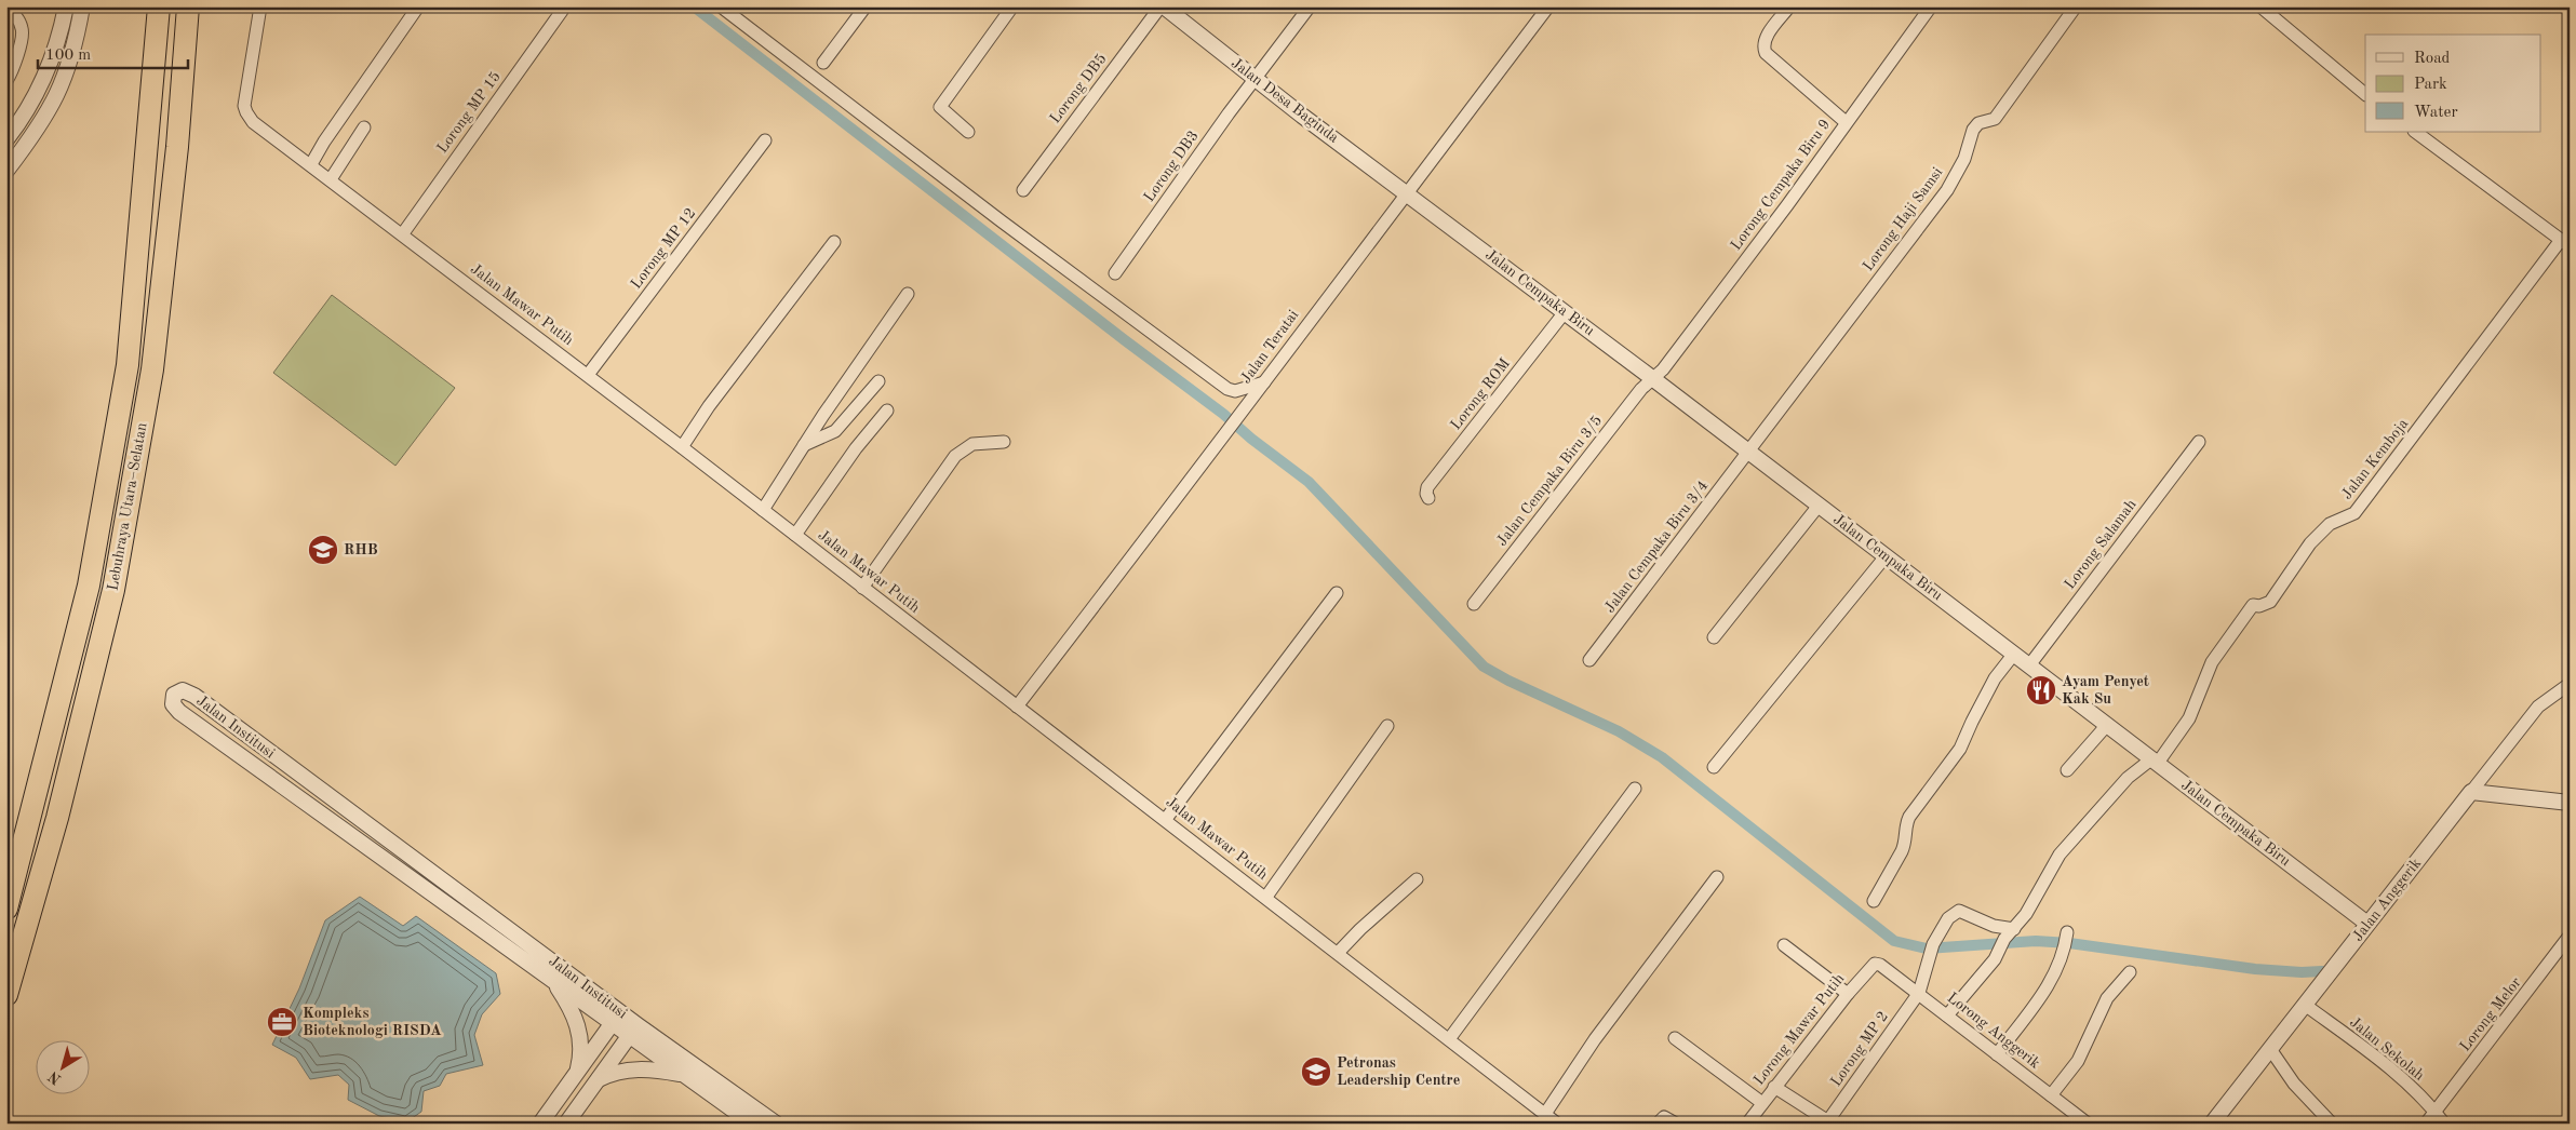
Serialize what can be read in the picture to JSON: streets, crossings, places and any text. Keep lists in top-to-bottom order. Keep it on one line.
{"streets":{"highway":["Lebuhraya Utara–Selatan"],"street":["Lorong DB5","Jalan Desa Baginda","Lorong MP 15","Lorong DB3","Lorong Cempaka Biru 9","Lorong Haji Samsi","Lorong MP 12","Jalan Cempaka Biru","Jalan Mawar Putih","Jalan Teratai","Lorong ROM","Jalan Kemboja","Jalan Cempaka Biru 3/5","Lorong Salamah","Jalan Cempaka Biru 3/4","Jalan Institusi","Jalan Anggerik","Lorong Melor","Lorong Mawar Putih","Lorong Anggerik","Lorong MP 2","Jalan Sekolah"]},"crossings":[["Lorong DB5","Jalan Desa Baginda"],["Jalan Desa Baginda","Lorong DB3"],["Jalan Desa Baginda","Jalan Cempaka Biru"],["Jalan Desa Baginda","Jalan Teratai"],["Lorong MP 15","Jalan Mawar Putih"],["Lorong Cempaka Biru 9","Jalan Cempaka Biru"],["Lorong Cempaka Biru 9","Jalan Cempaka Biru 3/5"],["Lorong Haji Samsi","Jalan Cempaka Biru"],["Lorong Haji Samsi","Jalan Cempaka Biru 3/4"],["Lorong MP 12","Jalan Mawar Putih"],["Jalan Cempaka Biru","Jalan Teratai"],["Jalan Cempaka Biru","Lorong ROM"],["Jalan Cempaka Biru","Jalan Kemboja"],["Jalan Cempaka Biru","Jalan Cempaka Biru 3/5"],["Jalan Cempaka Biru","Lorong Salamah"],["Jalan Cempaka Biru","Jalan Cempaka Biru 3/4"],["Jalan Cempaka Biru","Jalan Anggerik"],["Jalan Mawar Putih","Jalan Teratai"],["Jalan Kemboja","Lorong Anggerik"],["Jalan Kemboja","Lorong MP 2"],["Jalan Anggerik","Jalan Sekolah"],["Lorong Melor","Jalan Sekolah"],["Lorong Mawar Putih","Lorong Anggerik"],["Lorong Anggerik","Lorong MP 2"]],"places":{"school or university":["RHB","Petronas Leadership Centre"],"restaurant":["Ayam Penyet Kak Su"],"office":["Kompleks Bioteknologi RISDA"]},"legend":["Road","Park","Water"],"scale_bar":"100 m","north":"bottom left"}
